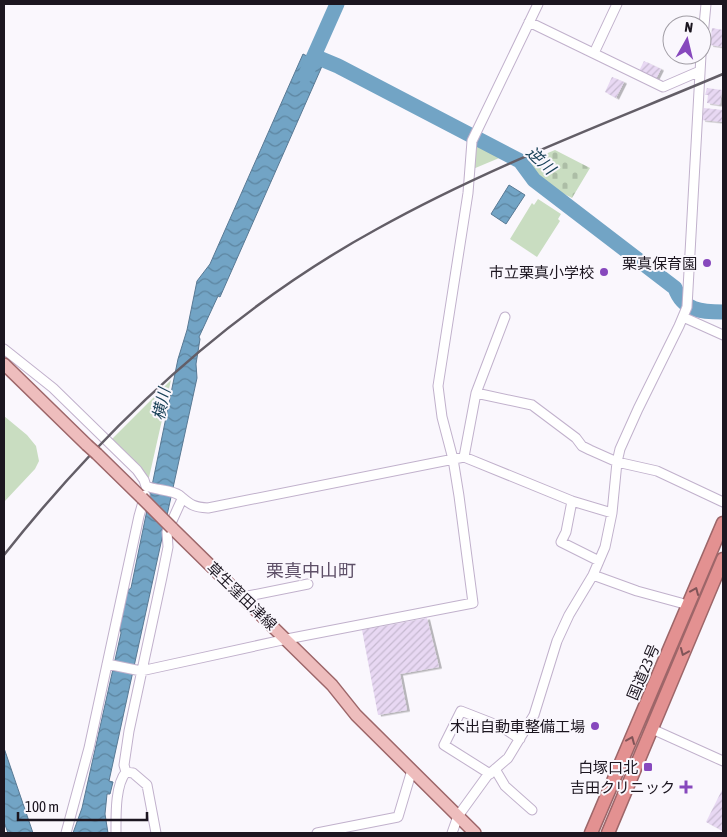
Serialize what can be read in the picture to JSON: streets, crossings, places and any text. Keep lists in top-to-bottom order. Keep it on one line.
{"streets":{"highway":["国道23号"],"main road":["草生窪田津線"]},"districts":["栗真中山町"],"water":["逆川","横川"],"places":{"other":["栗真保育園","市立栗真小学校","木出自動車整備工場"],"transit":["白塚口北"],"health":["吉田クリニック"]},"scale_bar":"100 m","north":"top"}
